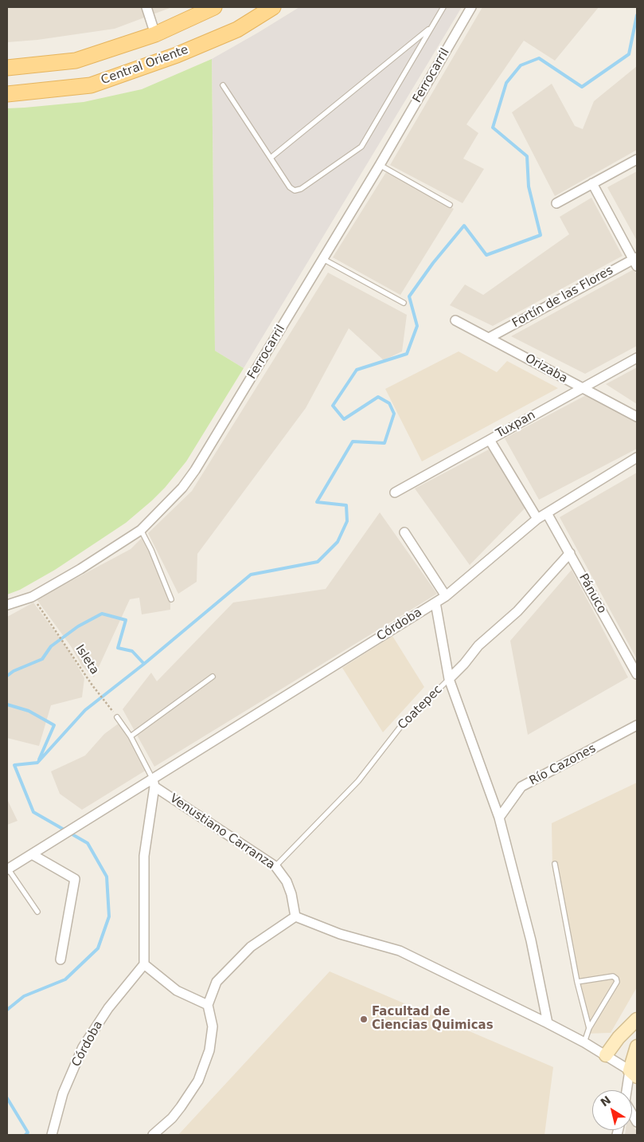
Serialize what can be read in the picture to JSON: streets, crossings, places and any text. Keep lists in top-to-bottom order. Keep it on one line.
{"streets":{"main road":["Central Oriente"],"street":["Ferrocarril","Fortín de las Flores","Orizaba","Tuxpan","Pánuco","Córdoba","Coatepec","Río Cazones","Venustiano Carranza"],"path":["Isleta"]},"crossings":[["Ferrocarril","Isleta"],["Fortín de las Flores","Orizaba"],["Orizaba","Tuxpan"],["Pánuco","Córdoba"],["Pánuco","Coatepec"],["Córdoba","Venustiano Carranza"],["Coatepec","Venustiano Carranza"]],"places":["Facultad de Ciencias Quimicas"],"north":"top left"}
